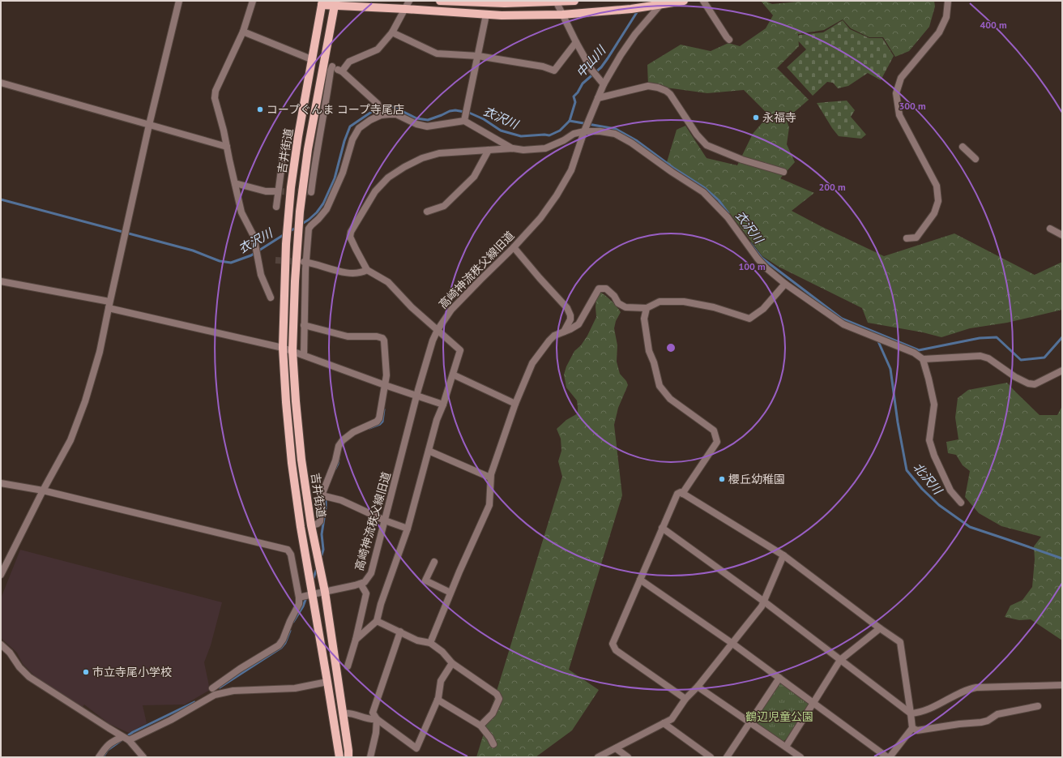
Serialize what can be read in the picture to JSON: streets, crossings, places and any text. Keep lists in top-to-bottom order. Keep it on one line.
{"streets":{"main road":["吉井街道"],"street":["高崎神流秩父線旧道"]},"crossings":[["吉井街道","高崎神流秩父線旧道"]],"water":["中山川","衣沢川","北沢川"],"parks":["鶴辺児童公園"],"places":["コープぐんま コープ寺尾店","永福寺","櫻丘幼稚園","市立寺尾小学校"],"rings":["400 m","300 m","200 m","100 m"]}
